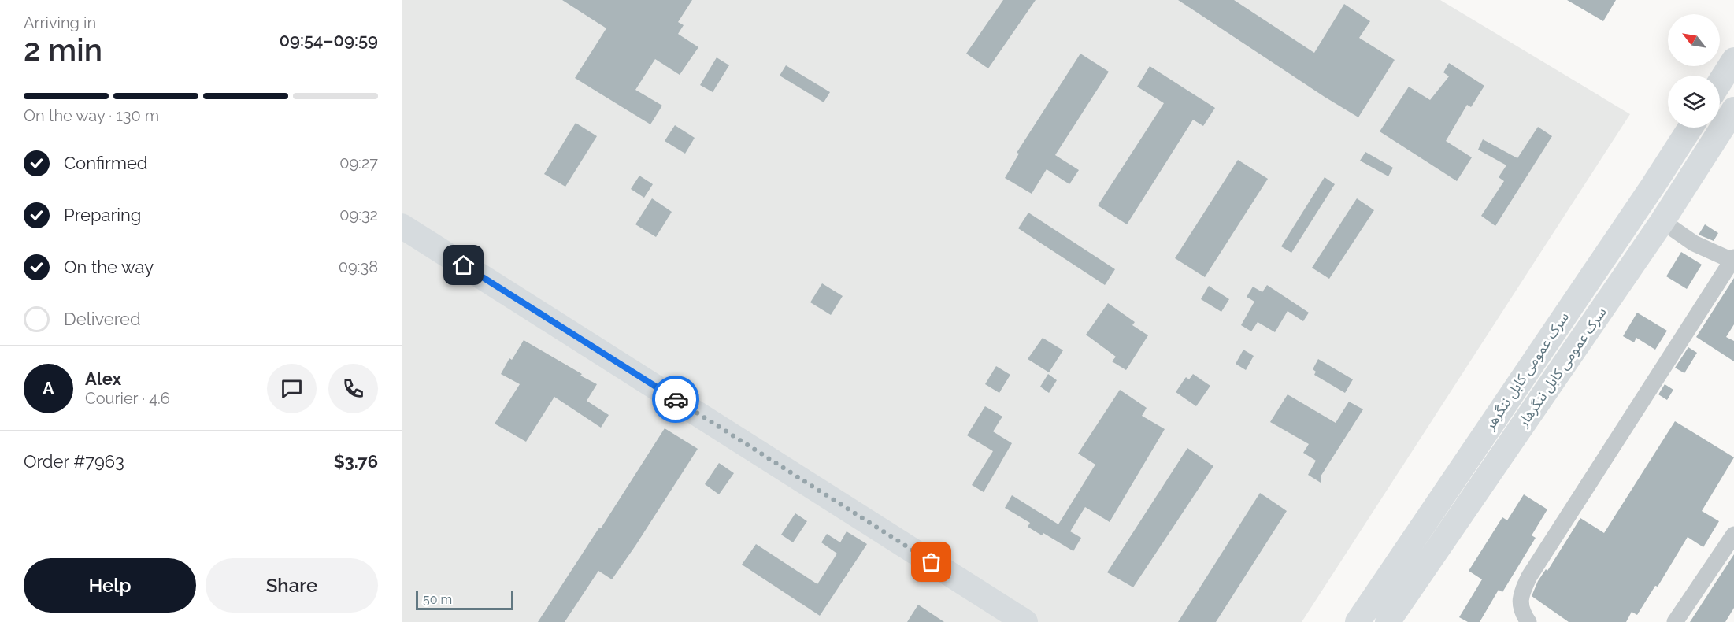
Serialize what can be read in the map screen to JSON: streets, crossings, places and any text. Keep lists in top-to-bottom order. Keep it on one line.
{"streets":{"highway":["سرک عمومی کابل ننگرهار","سرک عمومی کابل ننگرهر"]},"scale_bar":"50 m","north":"top left","page":{"heading":["2 min","Arriving in","09:54–09:59"],"panel":["Alex","Courier · 4.6","Order #7963","$3.76"],"bar":"On the way · 130 m","list":[["Confirmed","09:27"],["Preparing","09:32"],["On the way","09:38"],"Delivered"],"round":"A","buttons":["Help","Share"],"scale":"50 m"}}
